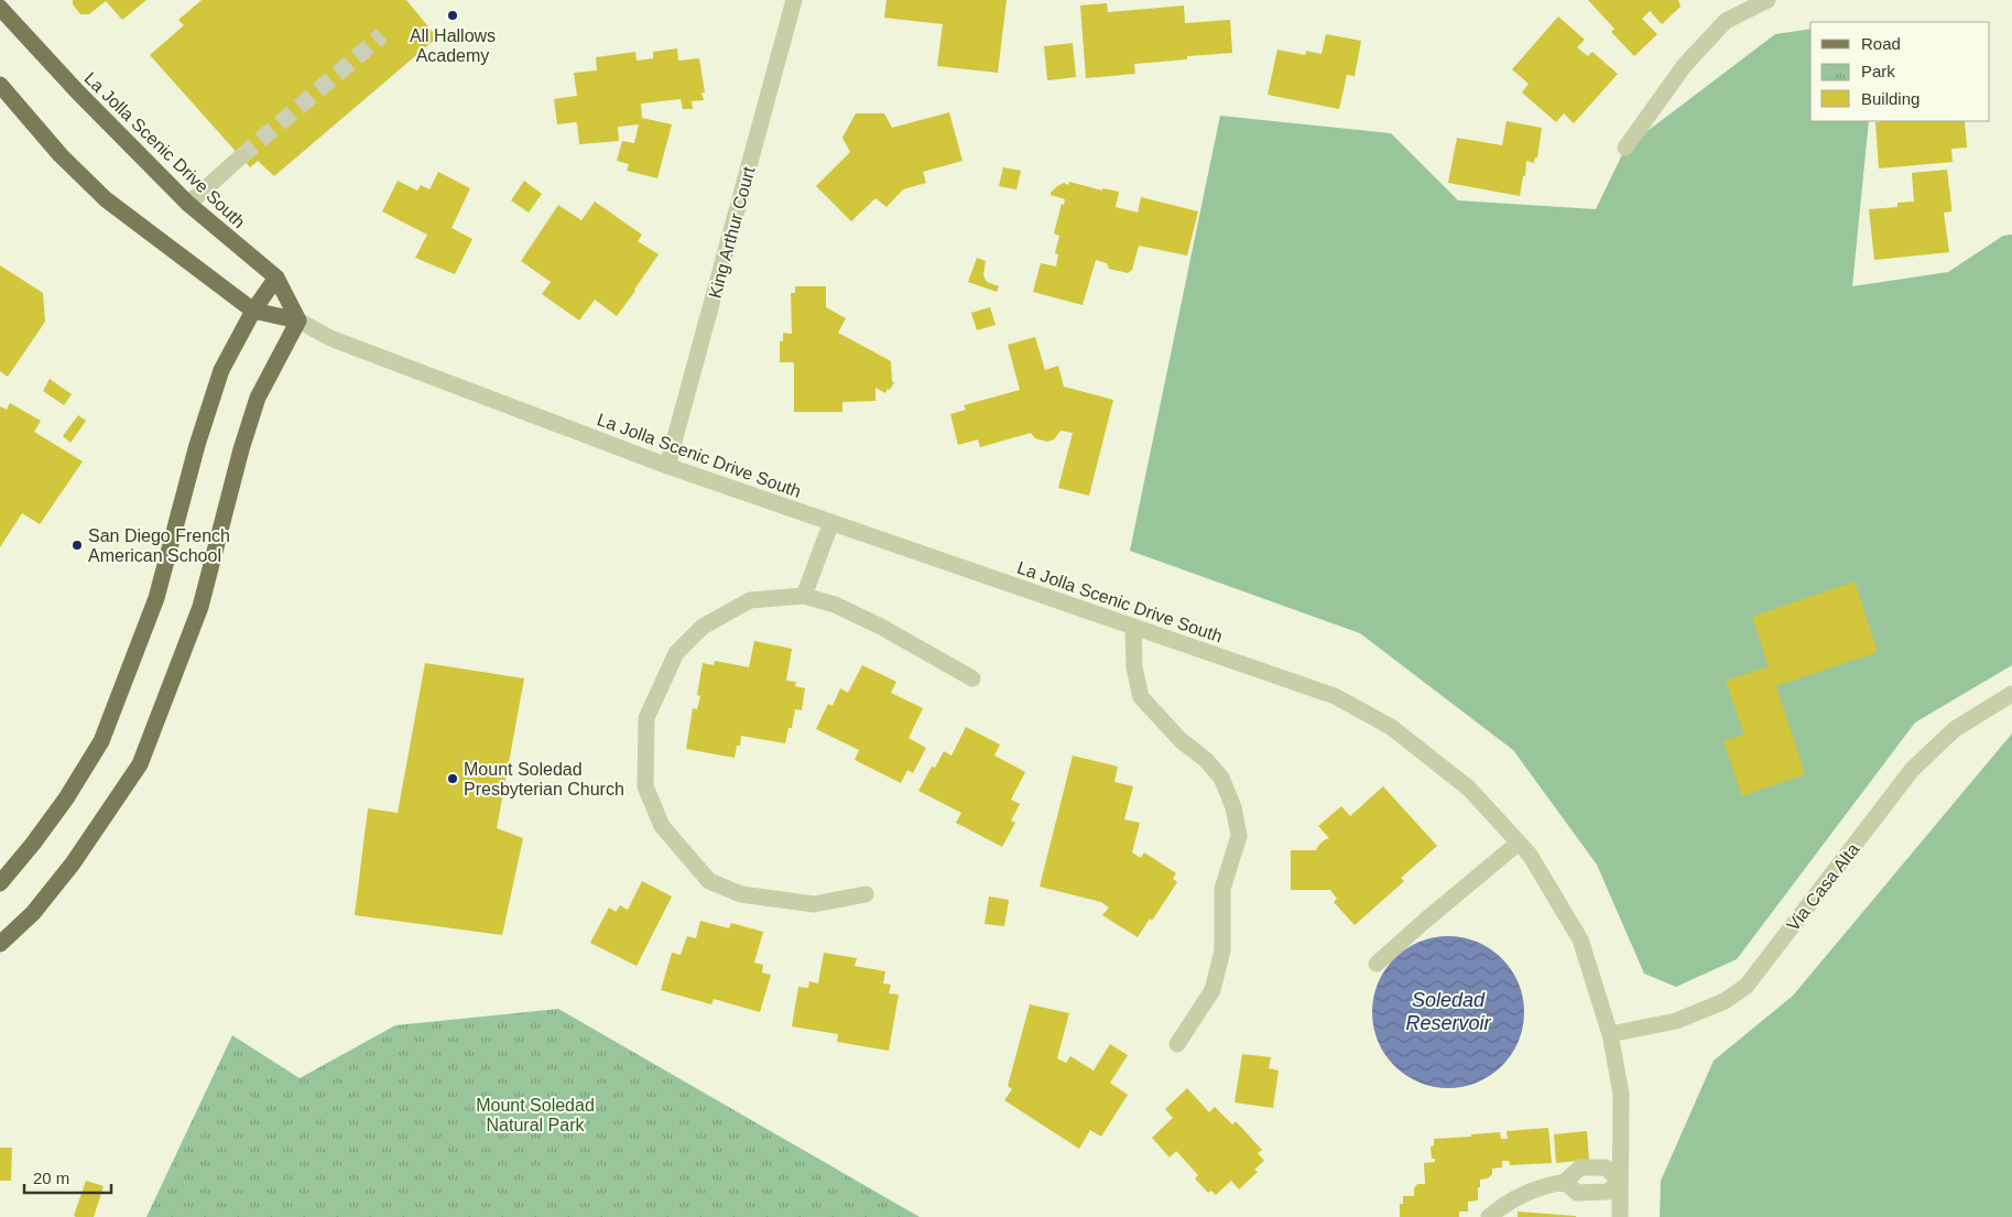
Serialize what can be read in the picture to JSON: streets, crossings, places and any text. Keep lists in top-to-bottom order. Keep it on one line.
{"streets":{"main road":["La Jolla Scenic Drive South"],"street":["King Arthur Court","Via Casa Alta"]},"crossings":[["La Jolla Scenic Drive South","King Arthur Court"],["La Jolla Scenic Drive South","Via Casa Alta"]],"water":["Soledad Reservoir"],"parks":["Mount Soledad Natural Park"],"places":["All Hallows Academy","San Diego French American School","Mount Soledad Presbyterian Church"],"legend":["Road","Park","Building"],"scale_bar":"20 m"}
